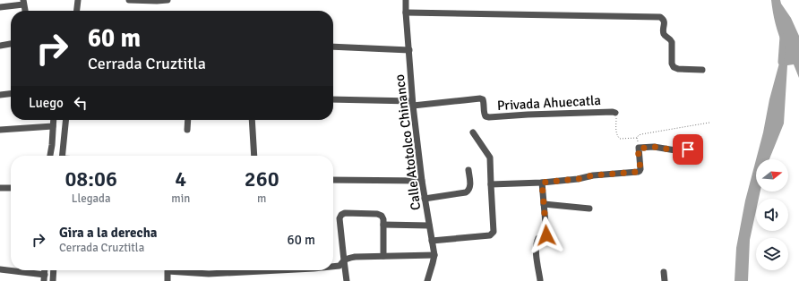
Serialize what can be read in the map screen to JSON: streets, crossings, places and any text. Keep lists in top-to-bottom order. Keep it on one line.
{"streets":{"street":["Privada Ahuecatla","Calle Atotolco Chinanco"]},"crossings":[["Privada Ahuecatla","Calle Atotolco Chinanco"]],"north":"right","page":{"turn":["60 m","Cerrada Cruztitla"],"then":"Luego","eta":["08:06","Llegada","4","min","260","m"],"list":[{"name":"Gira a la derecha","note":"Cerrada Cruztitla","value":"60 m"}]}}
